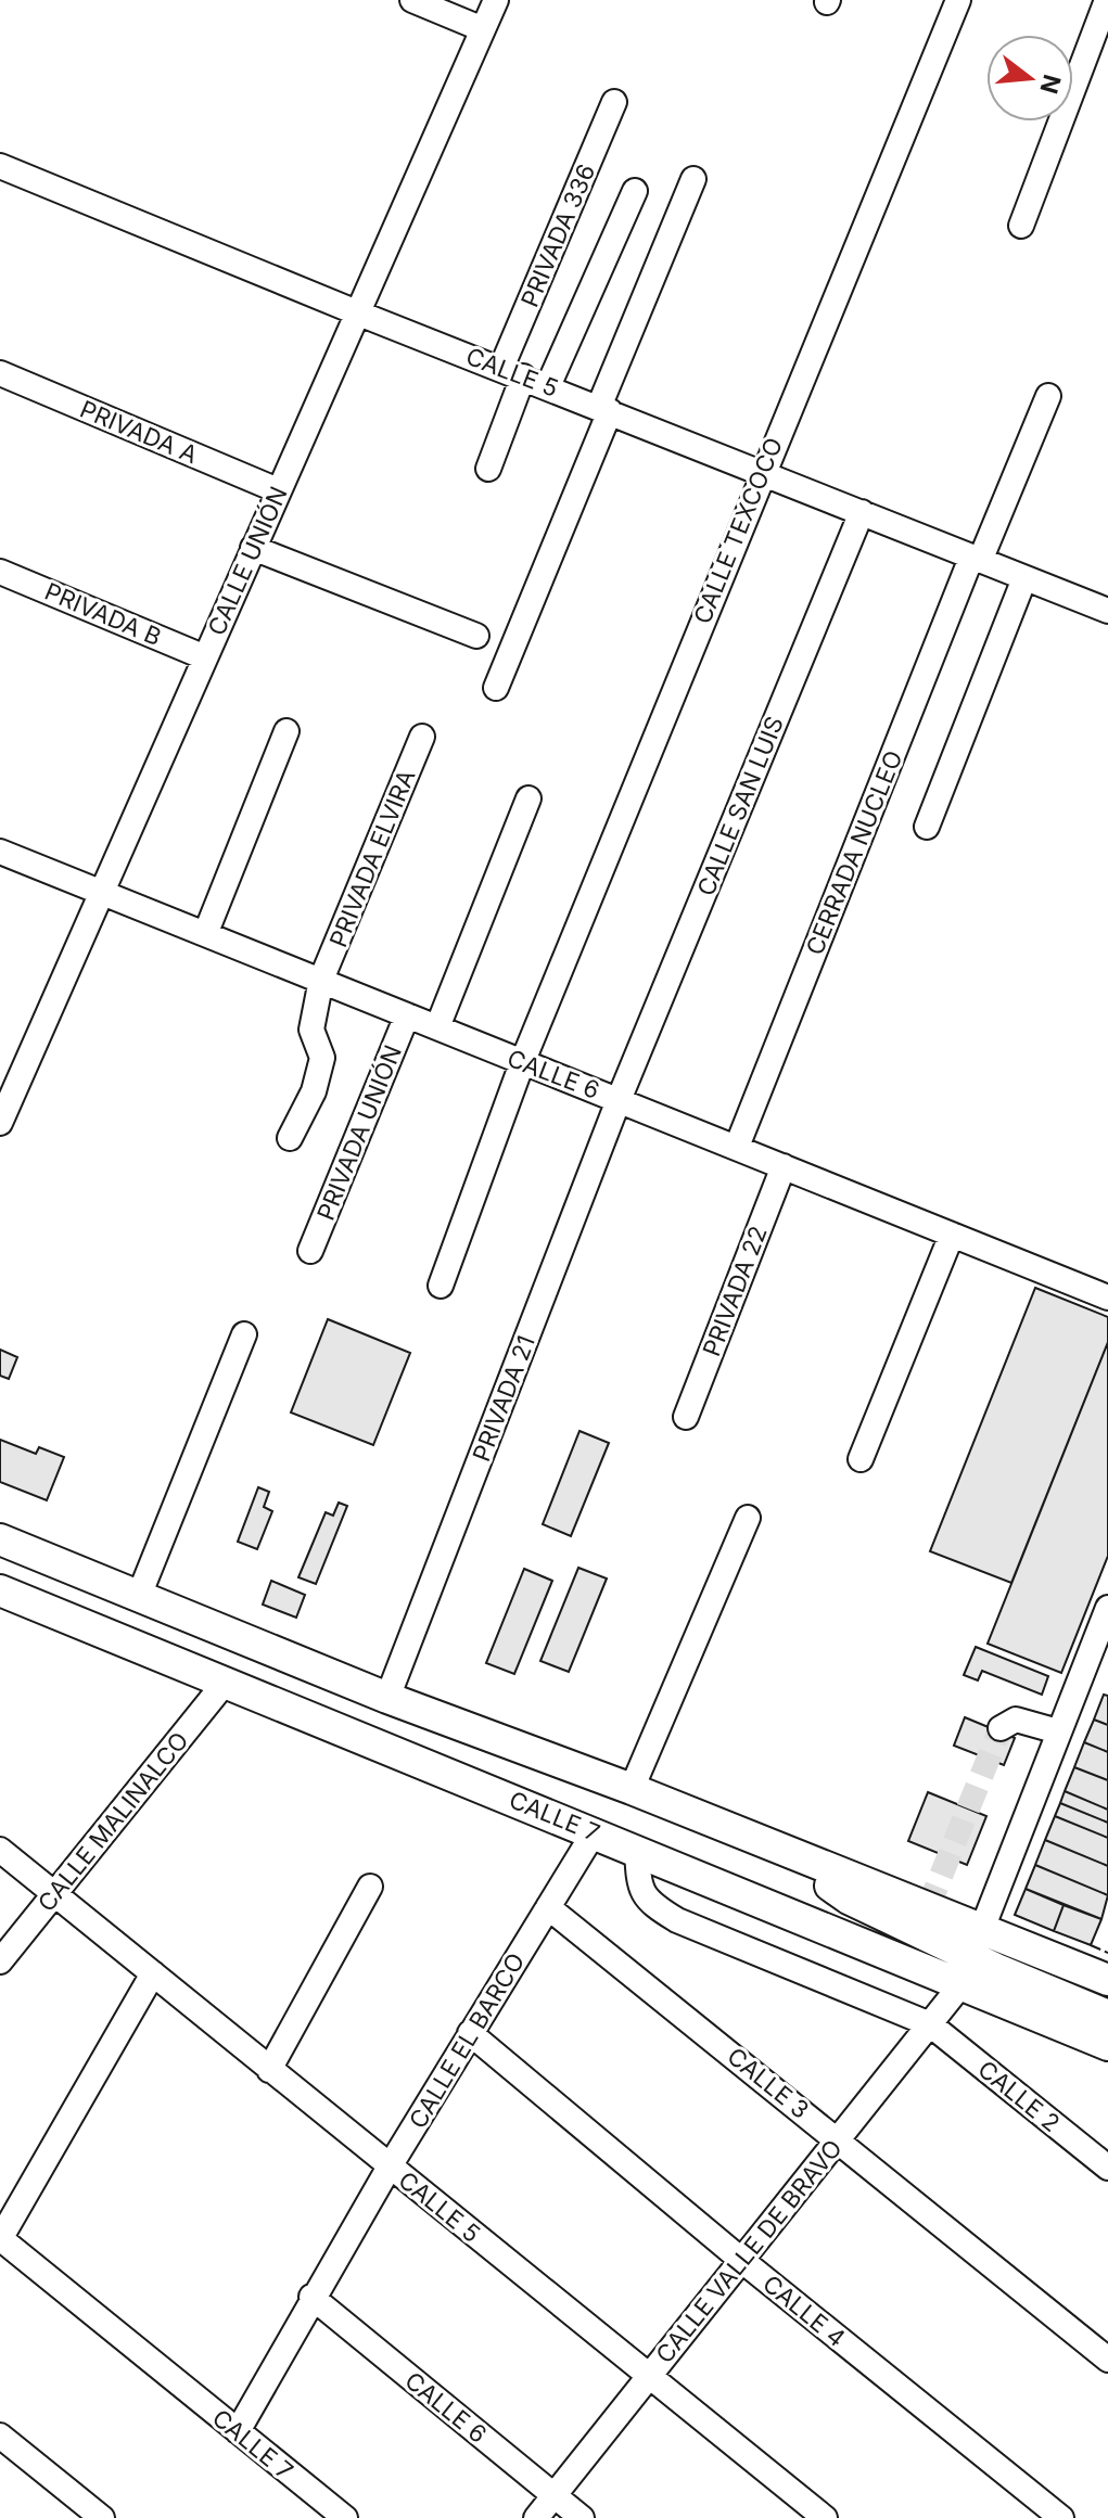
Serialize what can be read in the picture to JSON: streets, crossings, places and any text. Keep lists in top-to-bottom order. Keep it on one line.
{"streets":{"main road":["CALLE 7"],"street":["PRIVADA 336","CALLE 5","PRIVADA A","CALLE TEXCOCO","CALLE UNIÓN","PRIVADA B","CALLE SAN LUIS","CERRADA NUCLEO","PRIVADA ELVIRA","CALLE 6","PRIVADA UNIÓN","PRIVADA 22","PRIVADA 21","CALLE MALINALCO","CALLE EL BARCO","CALLE 3","CALLE 2","CALLE VALLE DE BRAVO","CALLE 4"]},"crossings":[["PRIVADA 336","CALLE 5"],["CALLE 5","CALLE TEXCOCO"],["CALLE 5","CALLE UNIÓN"],["CALLE 5","CALLE SAN LUIS"],["CALLE 5","CERRADA NUCLEO"],["CALLE 5","CALLE MALINALCO"],["CALLE 5","CALLE EL BARCO"],["CALLE 5","CALLE VALLE DE BRAVO"],["PRIVADA A","CALLE UNIÓN"],["CALLE TEXCOCO","CALLE 6"],["CALLE UNIÓN","PRIVADA B"],["CALLE UNIÓN","CALLE 6"],["CALLE SAN LUIS","CALLE 6"],["CALLE SAN LUIS","PRIVADA 21"],["CERRADA NUCLEO","CALLE 6"],["PRIVADA ELVIRA","CALLE 6"],["CALLE 6","PRIVADA UNIÓN"],["CALLE 6","PRIVADA 22"],["CALLE 6","PRIVADA 21"],["CALLE 6","CALLE EL BARCO"],["CALLE 6","CALLE VALLE DE BRAVO"],["CALLE 7","CALLE MALINALCO"],["CALLE 7","CALLE EL BARCO"],["CALLE 7","CALLE 2"],["CALLE 7","CALLE VALLE DE BRAVO"],["CALLE EL BARCO","CALLE 3"],["CALLE EL BARCO","CALLE 4"],["CALLE 3","CALLE VALLE DE BRAVO"],["CALLE 2","CALLE VALLE DE BRAVO"],["CALLE VALLE DE BRAVO","CALLE 4"]],"north":"right"}
